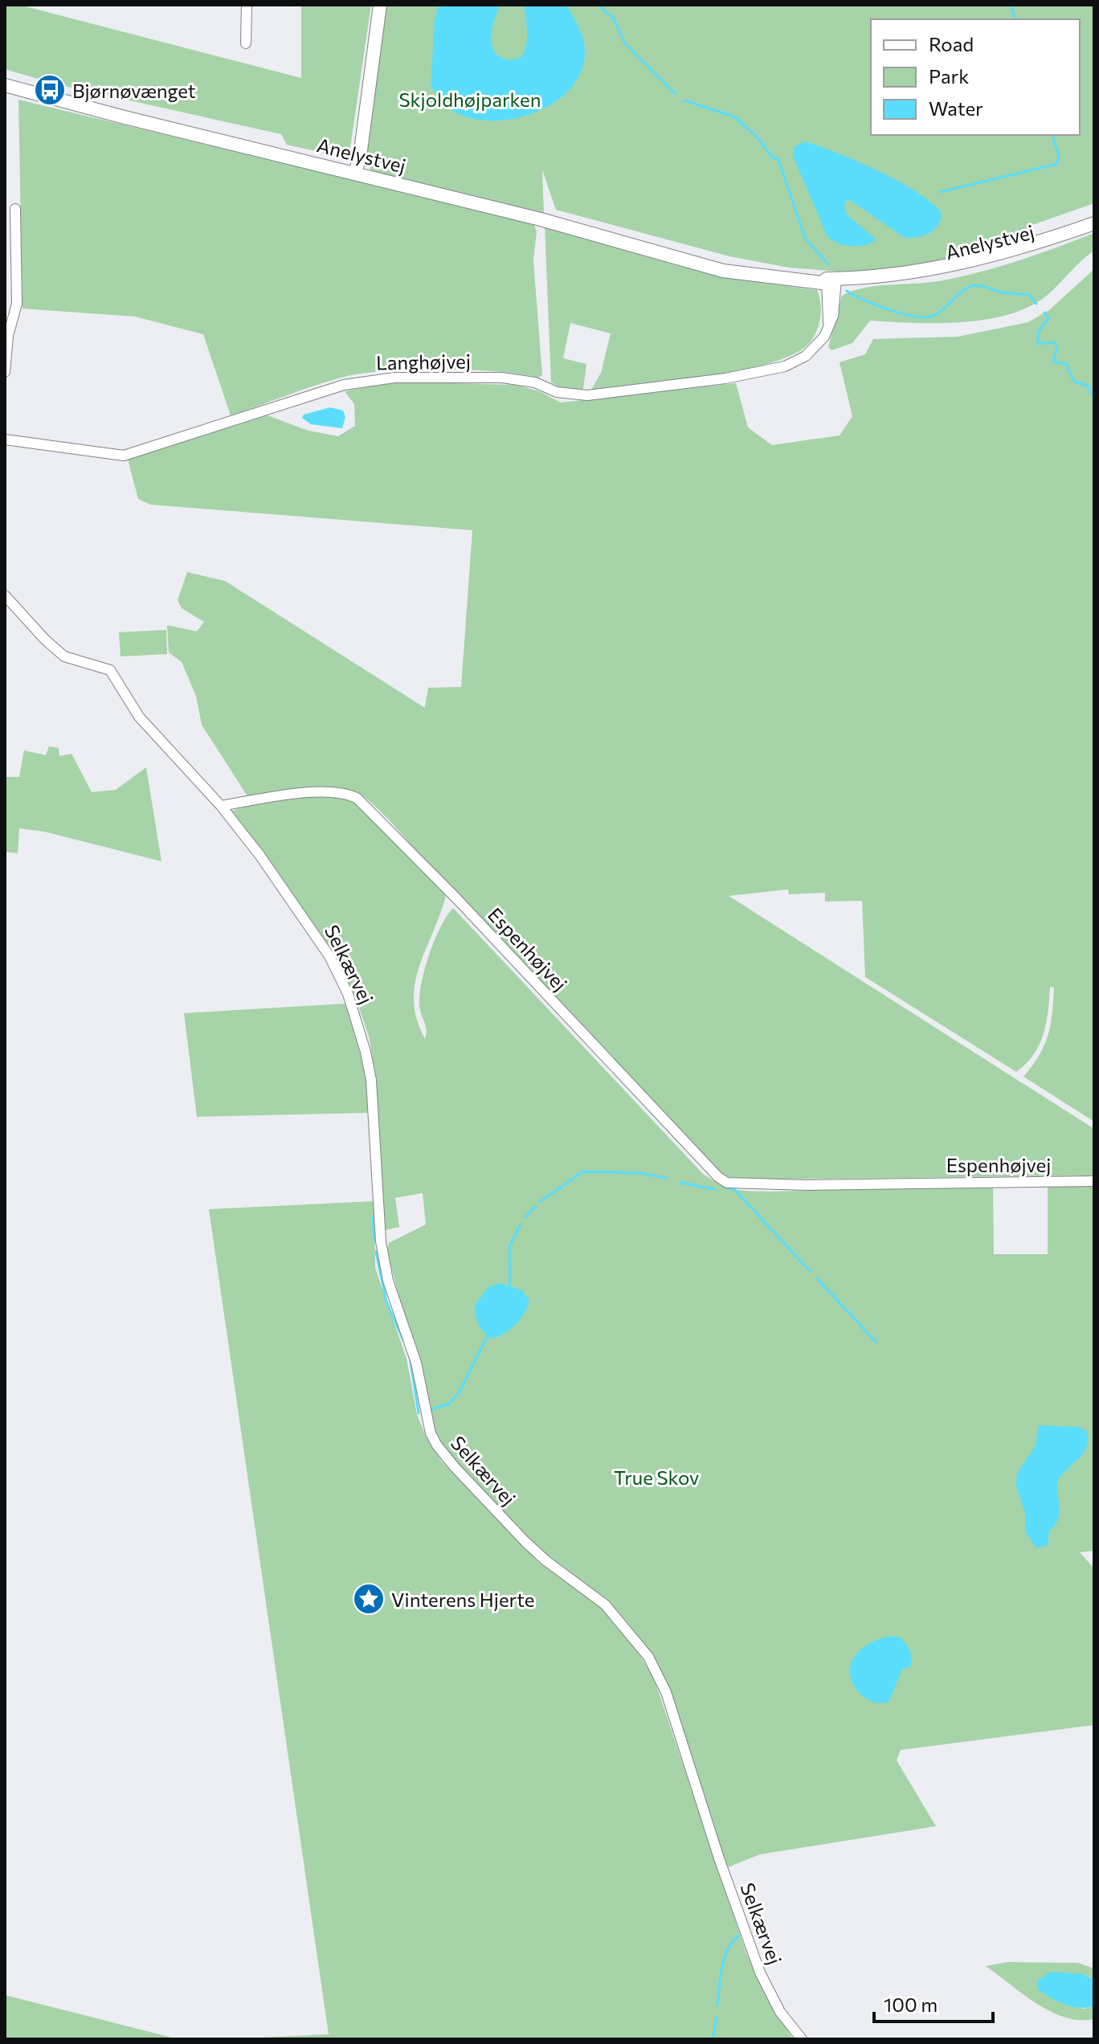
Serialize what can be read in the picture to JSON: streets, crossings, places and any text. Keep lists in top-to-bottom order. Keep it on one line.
{"streets":{"street":["Anelystvej","Langhøjvej","Espenhøjvej","Selkærvej"]},"crossings":[["Anelystvej","Langhøjvej"],["Espenhøjvej","Selkærvej"]],"parks":["Skjoldhøjparken","True Skov"],"places":{"bus stop":["Bjørnøvænget"],"place":["Vinterens Hjerte"]},"legend":["Road","Park","Water"],"scale_bar":"100 m"}
